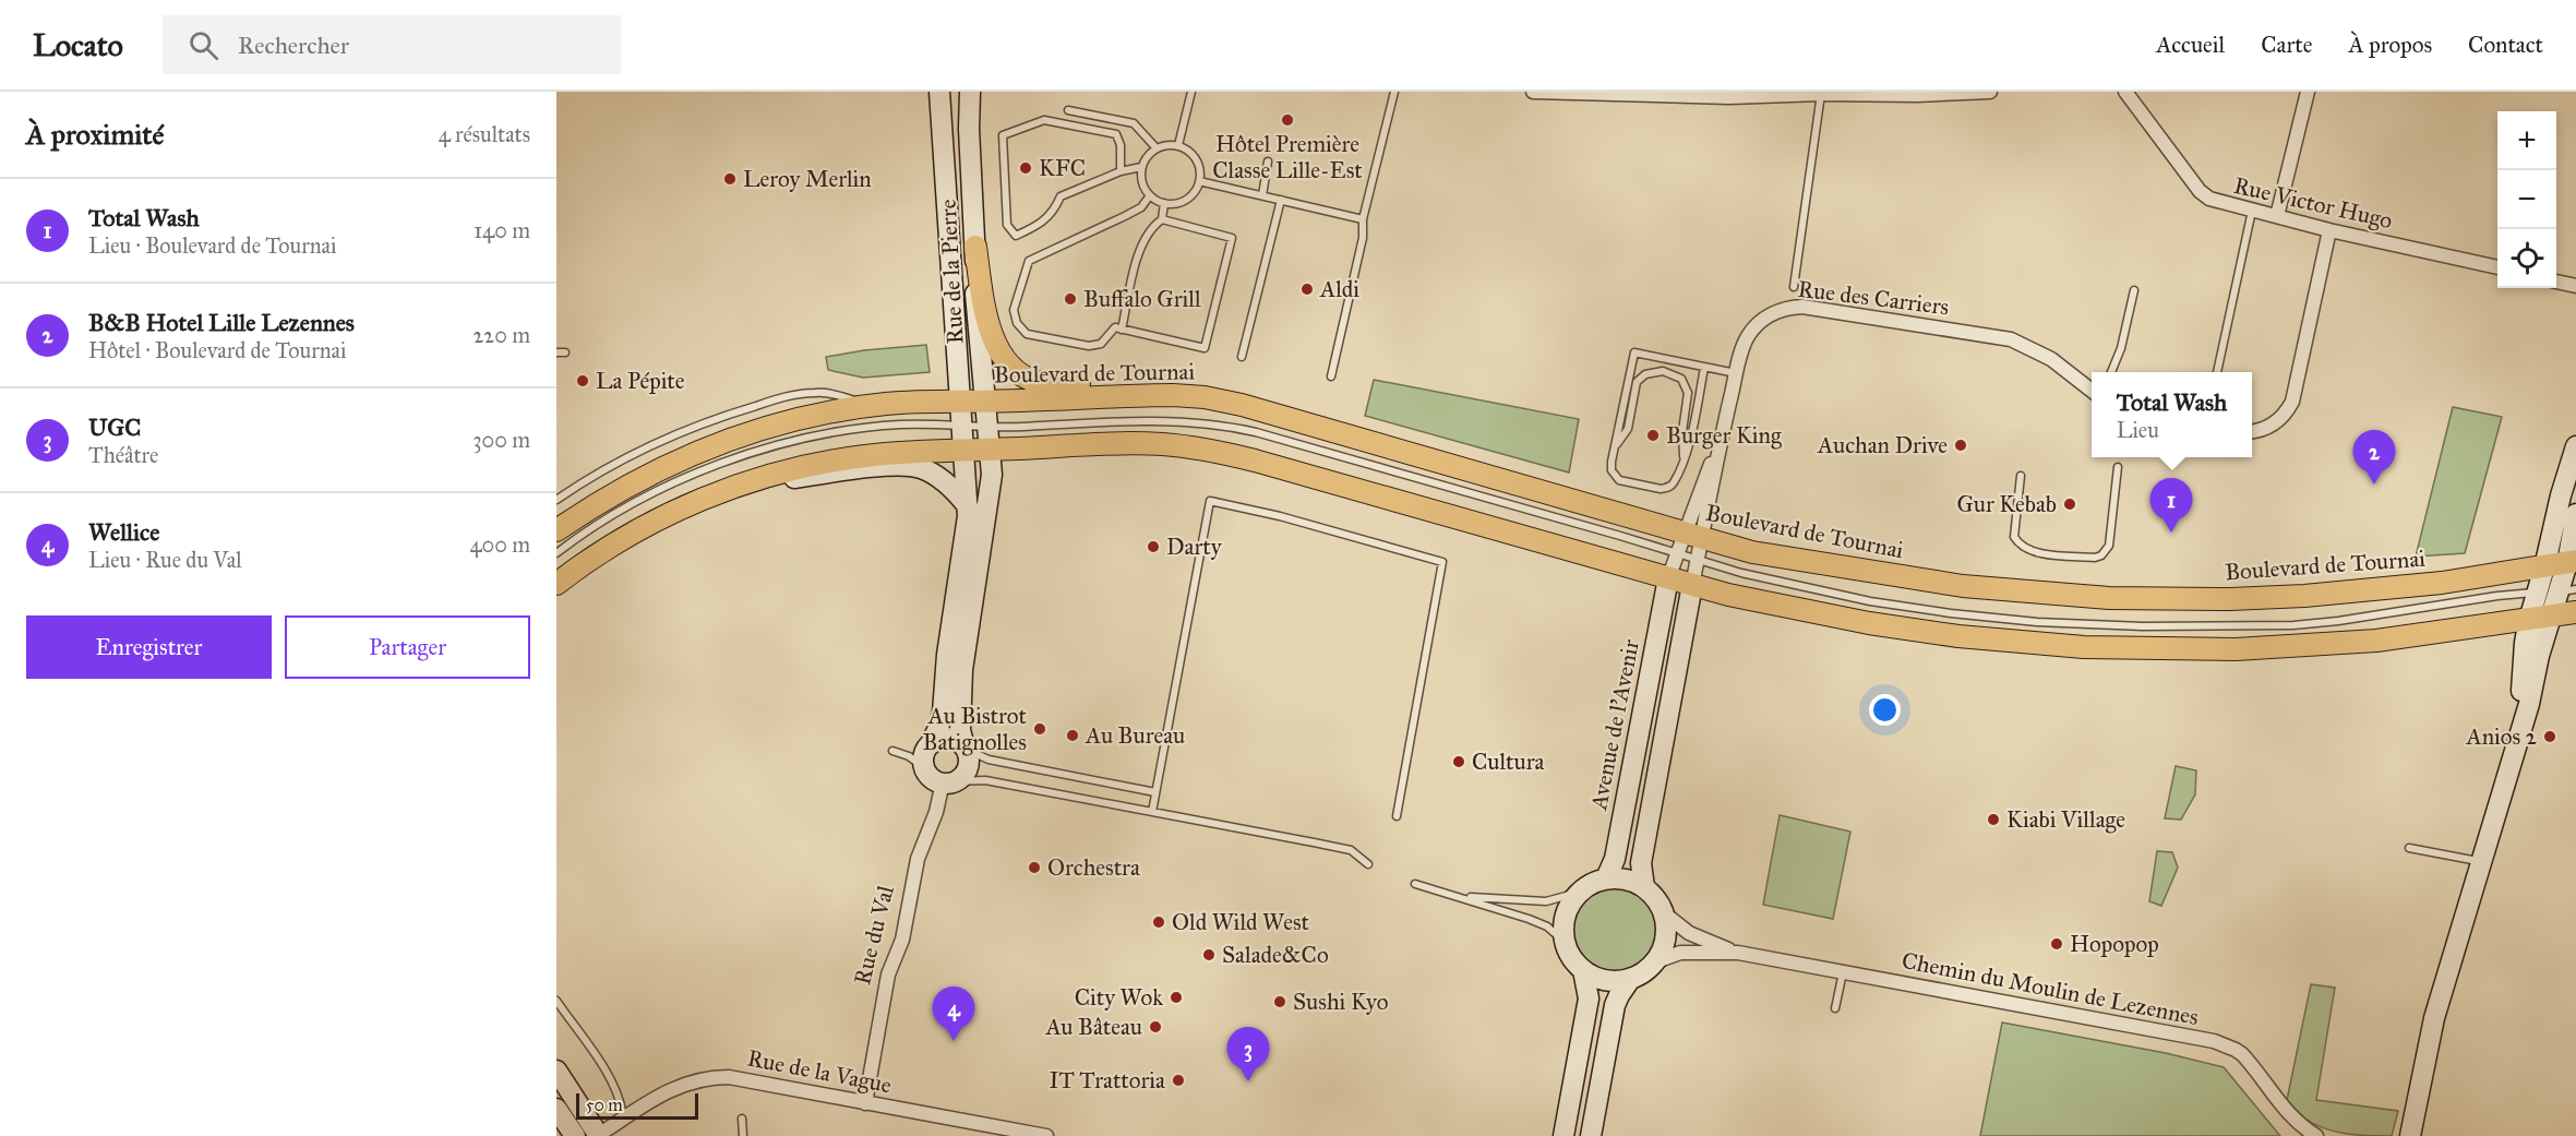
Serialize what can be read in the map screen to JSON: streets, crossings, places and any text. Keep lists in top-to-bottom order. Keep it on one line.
{"streets":{"main road":["Rue de la Pierre","Boulevard de Tournai","Avenue de l'Avenir"],"street":["Rue Victor Hugo","Rue des Carriers","Rue du Val","Chemin du Moulin de Lezennes","Rue de la Vague"]},"crossings":[["Rue de la Pierre","Boulevard de Tournai"],["Rue des Carriers","Boulevard de Tournai"],["Rue des Carriers","Avenue de l'Avenir"],["Avenue de l'Avenir","Chemin du Moulin de Lezennes"],["Rue du Val","Rue de la Vague"]],"places":["Hôtel Première Classe Lille-Est","KFC","Leroy Merlin","Aldi","Buffalo Grill","La Pépite","Burger King","Auchan Drive","Gur Kebab","Darty","Au Bistrot Batignolles","Au Bureau","Anios 2","Cultura","Kiabi Village","Orchestra","Old Wild West","Hopopop","Salade&Co","City Wok","Sushi Kyo","Au Bâteau","IT Trattoria"],"scale_bar":"50 m","page":{"header":"Locato","search":"Rechercher","nav":["Accueil","Carte","À propos","Contact"],"heading":["À proximité","4 résultats"],"map_buttons":["+","−"],"list":[{"mark":"1","name":"Total Wash","note":"Lieu · Boulevard de Tournai","value":"140 m"},{"mark":"2","name":"B&B Hotel Lille Lezennes","note":"Hôtel · Boulevard de Tournai","value":"220 m"},{"mark":"3","name":"UGC","note":"Théâtre","value":"300 m"},{"mark":"4","name":"Wellice","note":"Lieu · Rue du Val","value":"400 m"}],"popup":["Total Wash","Lieu"],"pins":["2","1","4","3"],"buttons":["Enregistrer","Partager"],"scale":"50 m"}}
